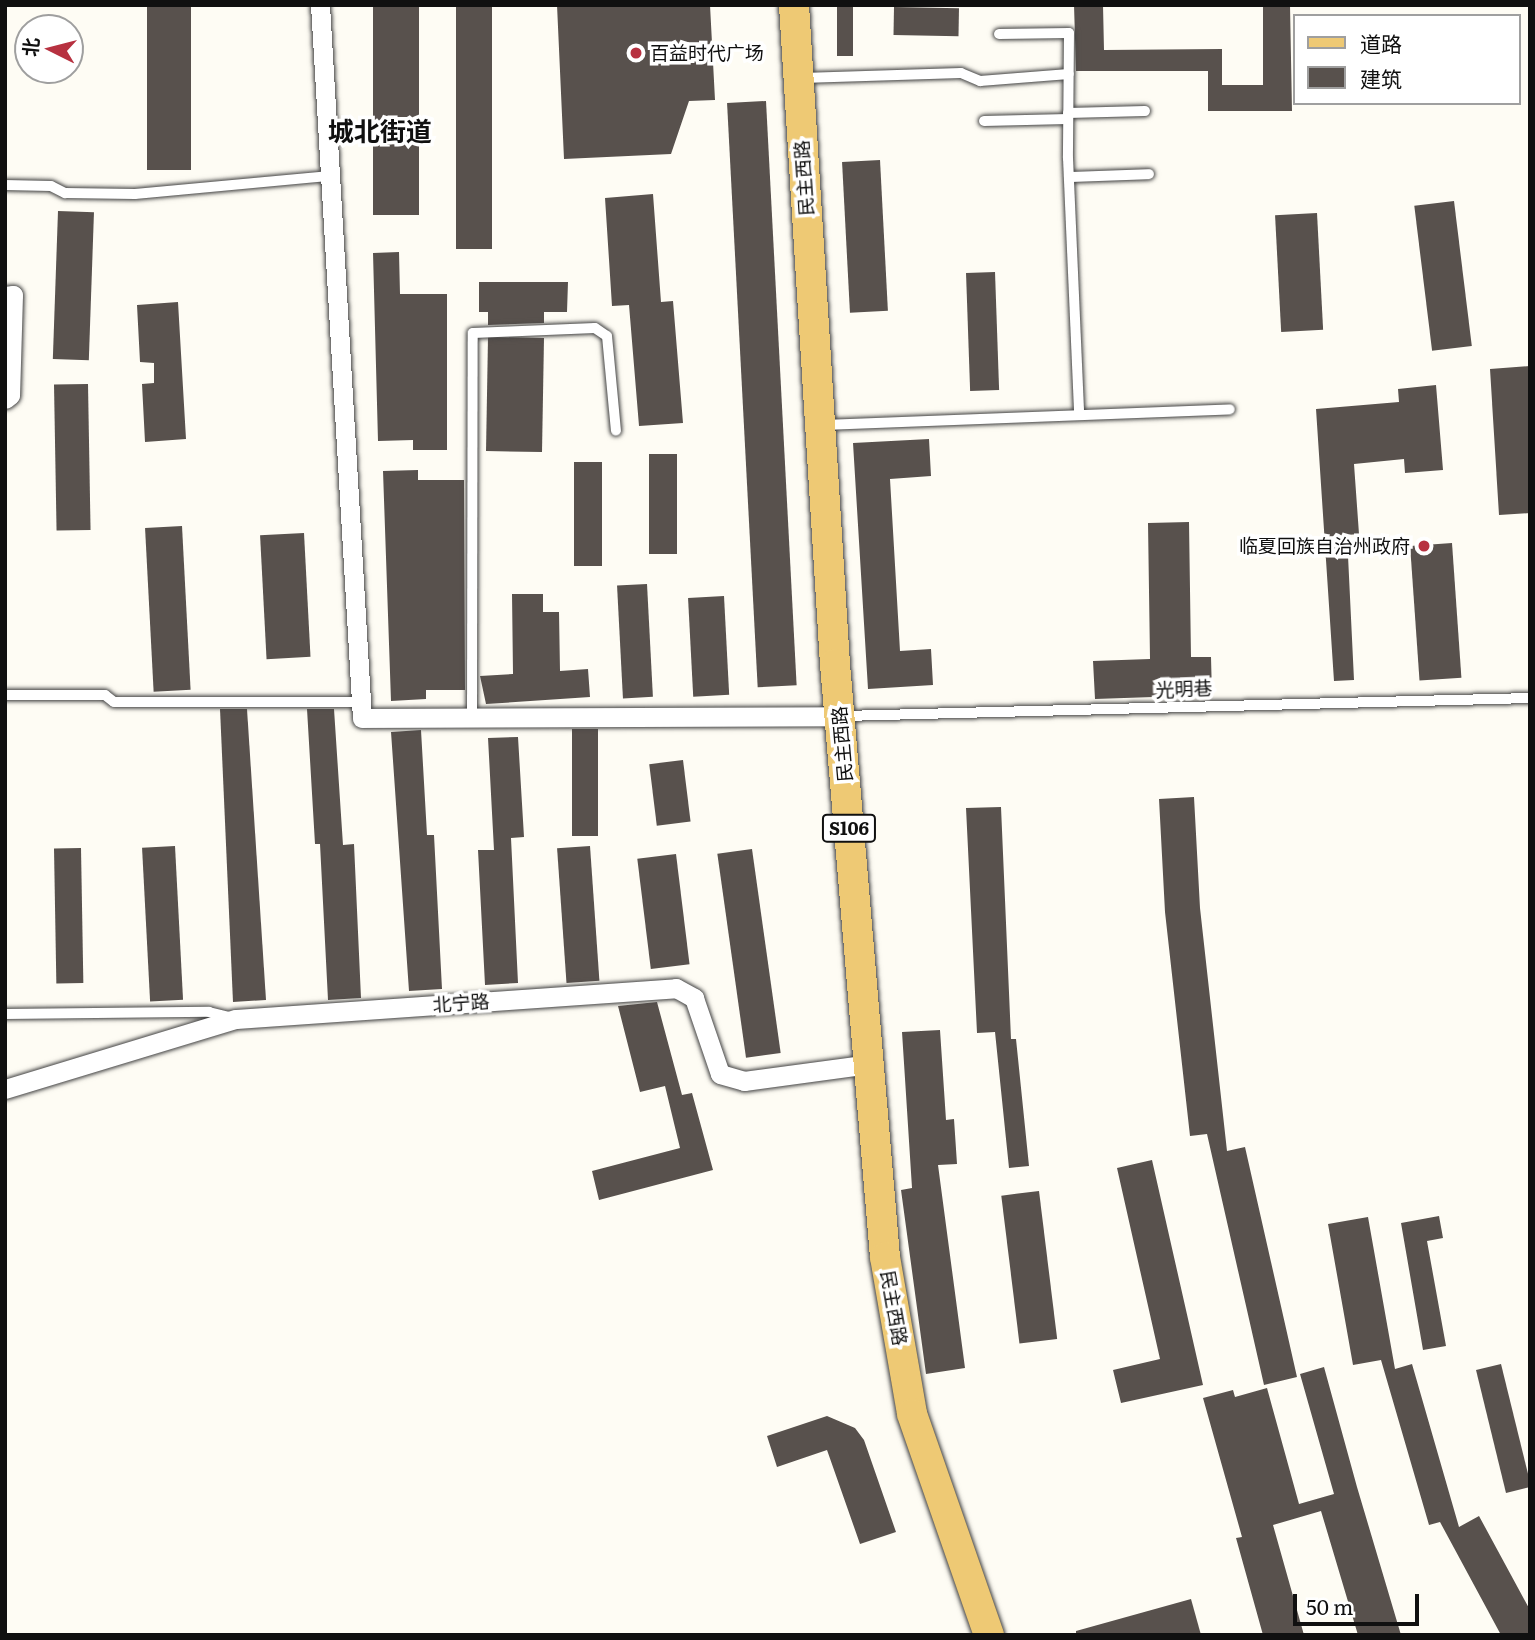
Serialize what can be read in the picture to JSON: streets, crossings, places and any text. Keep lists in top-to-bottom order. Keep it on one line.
{"streets":{"main road":["民主西路","S106"],"street":["北宁路"],"lane":["光明巷"]},"crossings":[["民主西路","光明巷"],["民主西路","北宁路"]],"districts":["城北街道"],"places":["百益时代广场","临夏回族自治州政府"],"legend":["道路","建筑"],"scale_bar":"50 m","north":"left"}
